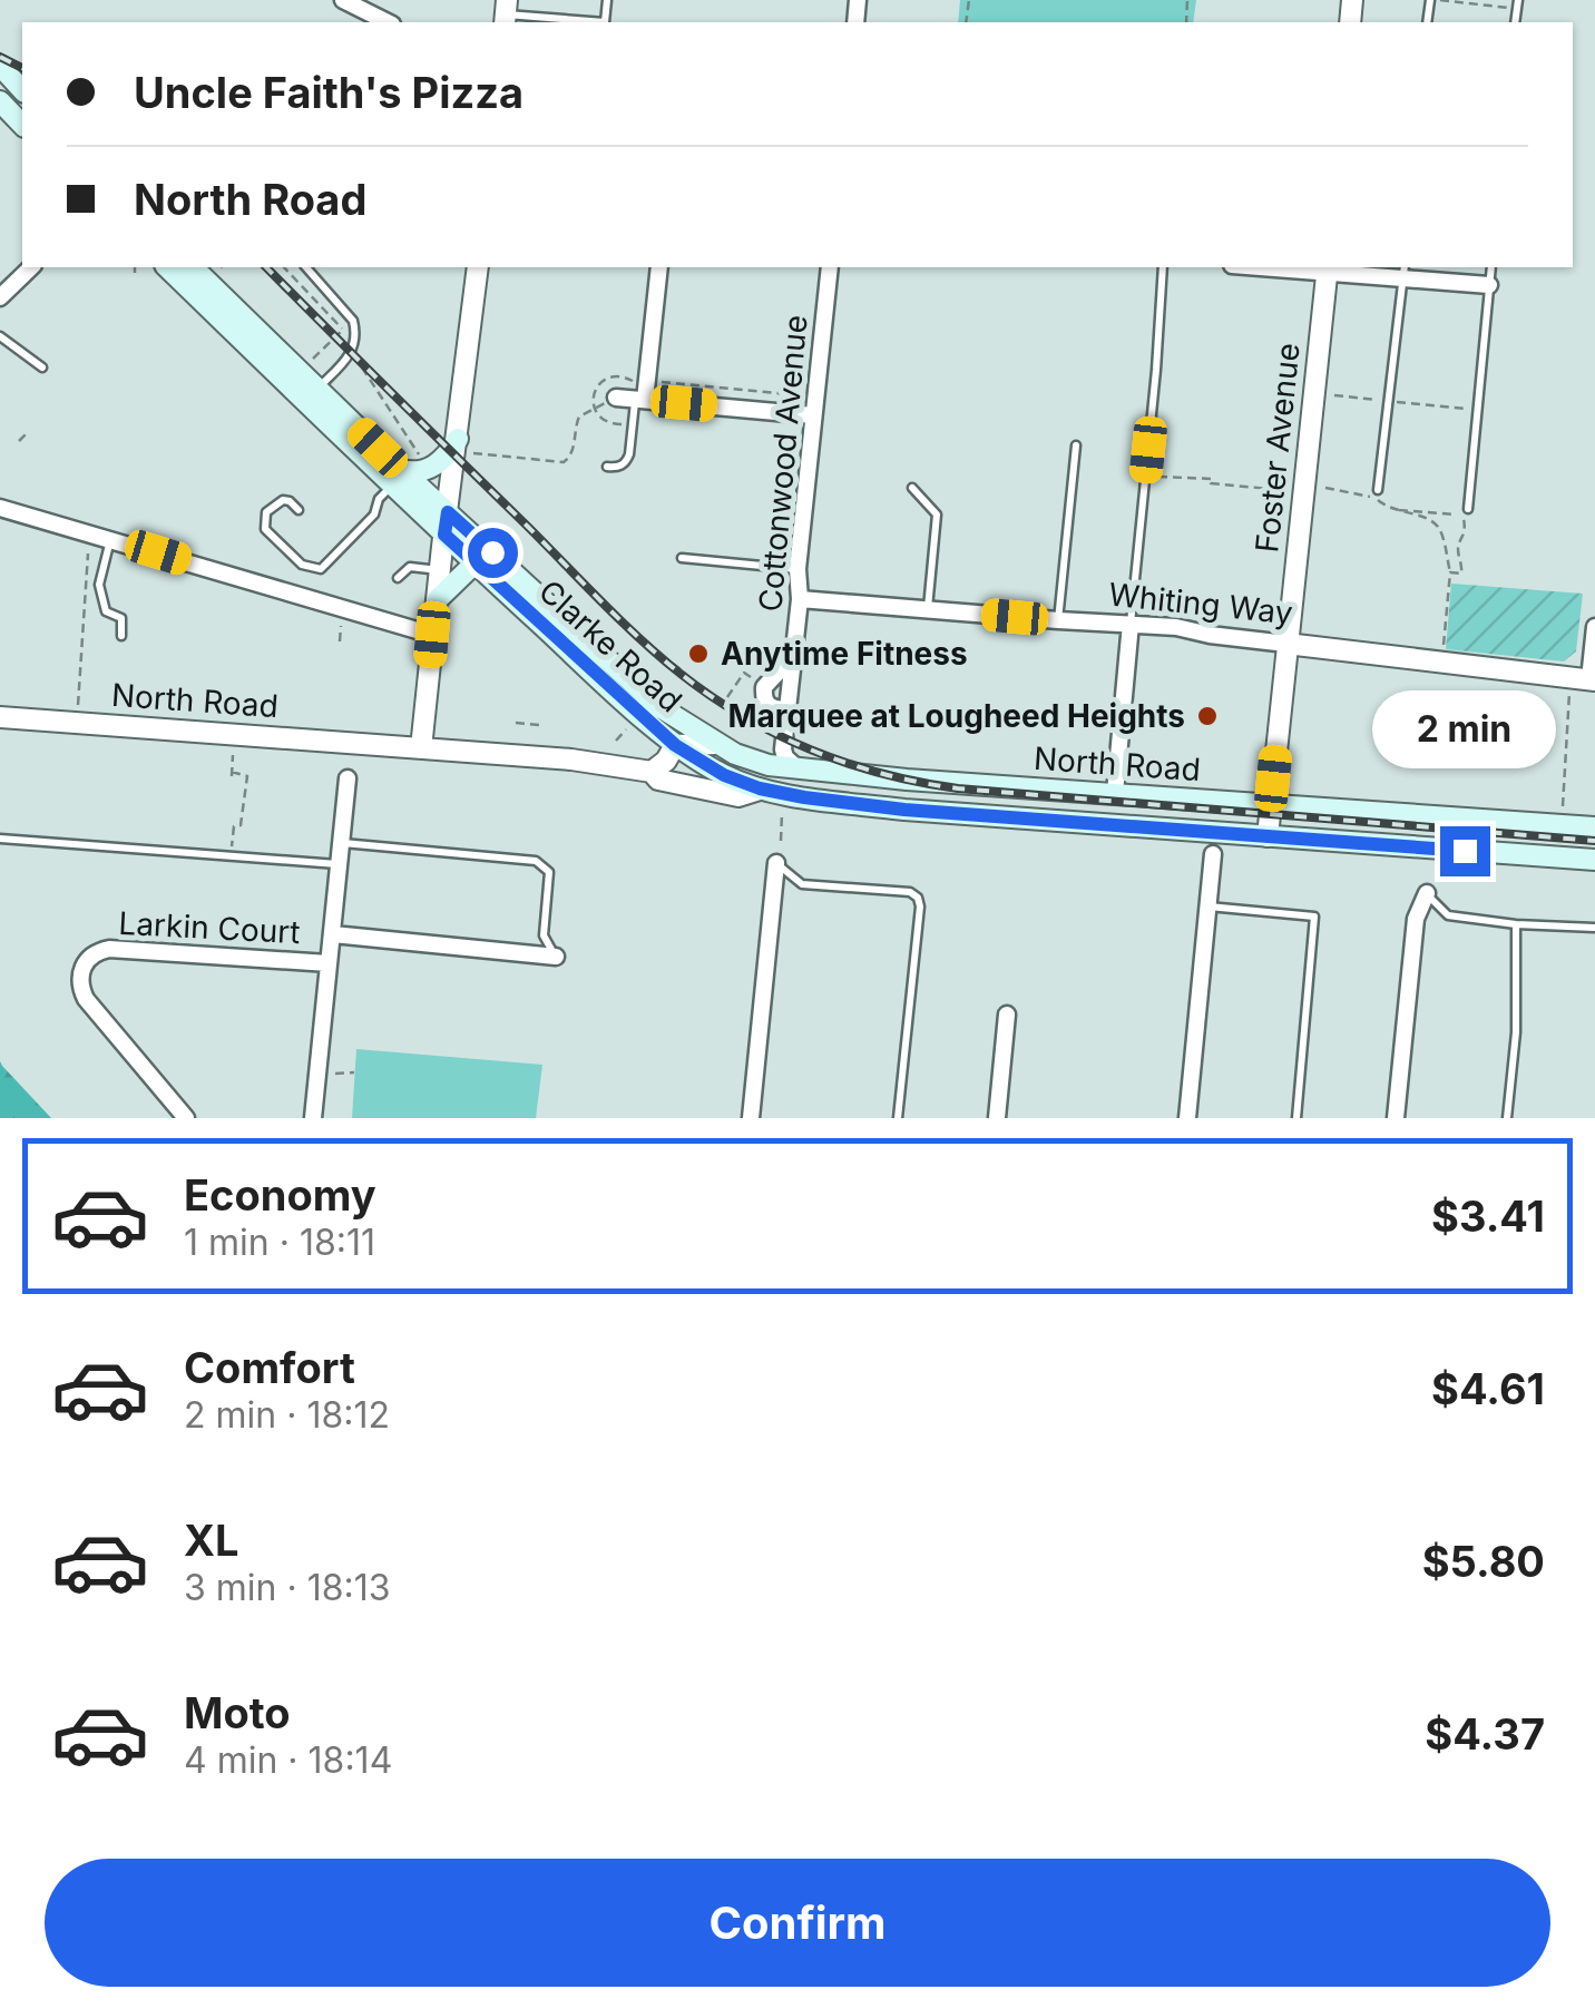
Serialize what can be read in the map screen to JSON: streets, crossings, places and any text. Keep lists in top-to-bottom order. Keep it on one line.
{"streets":{"main road":["Clarke Road","North Road"],"street":["Foster Avenue","Cottonwood Avenue","Whiting Way","Larkin Court"]},"crossings":[["Foster Avenue","Whiting Way"],["Foster Avenue","Clarke Road"],["Foster Avenue","North Road"],["Cottonwood Avenue","Whiting Way"],["Cottonwood Avenue","North Road"],["Clarke Road","North Road"]],"places":["Anytime Fitness","Marquee at Lougheed Heights"],"page":{"banner":["Uncle Faith's Pizza","North Road"],"bubble":"2 min","list":[{"name":"Economy","note":"1 min · 18:11","value":"$3.41"},{"name":"Comfort","note":"2 min · 18:12","value":"$4.61"},{"name":"XL","note":"3 min · 18:13","value":"$5.80"},{"name":"Moto","note":"4 min · 18:14","value":"$4.37"}],"buttons":"Confirm"}}
